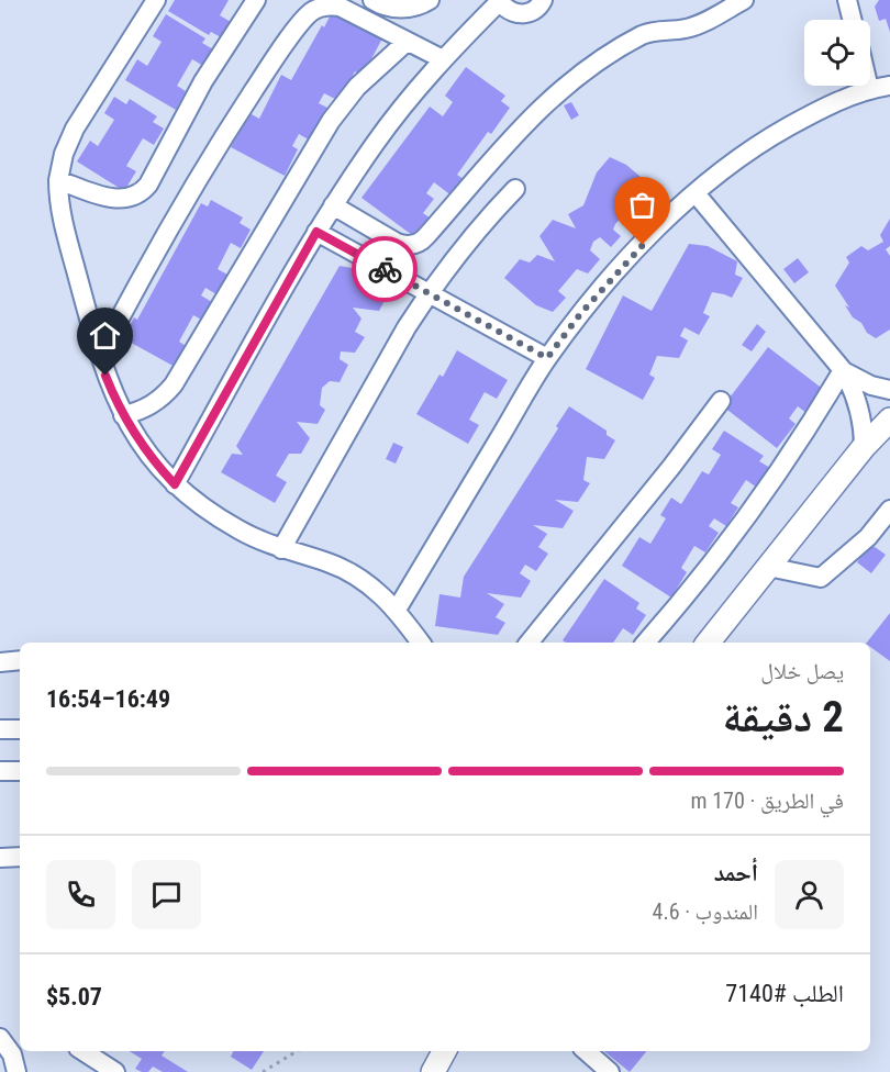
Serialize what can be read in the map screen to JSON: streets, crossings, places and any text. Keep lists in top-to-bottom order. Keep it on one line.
{"page":{"heading":["2 دقيقة","يصل خلال","16:49–16:54"],"panel":["أحمد","المندوب · 4.6","الطلب #7140","$5.07"],"bar":"في الطريق · 170 m"}}
